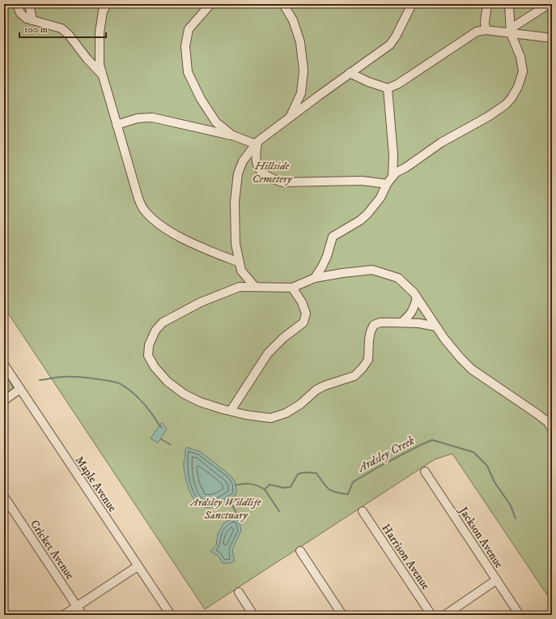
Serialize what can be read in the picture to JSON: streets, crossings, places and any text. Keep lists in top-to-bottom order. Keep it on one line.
{"streets":{"street":["Maple Avenue","Jackson Avenue","Cricket Avenue","Harrison Avenue"]},"water":["Ardsley Creek"],"parks":["Hillside Cemetery","Ardsley Wildlife Sanctuary"],"scale_bar":"100 m"}
